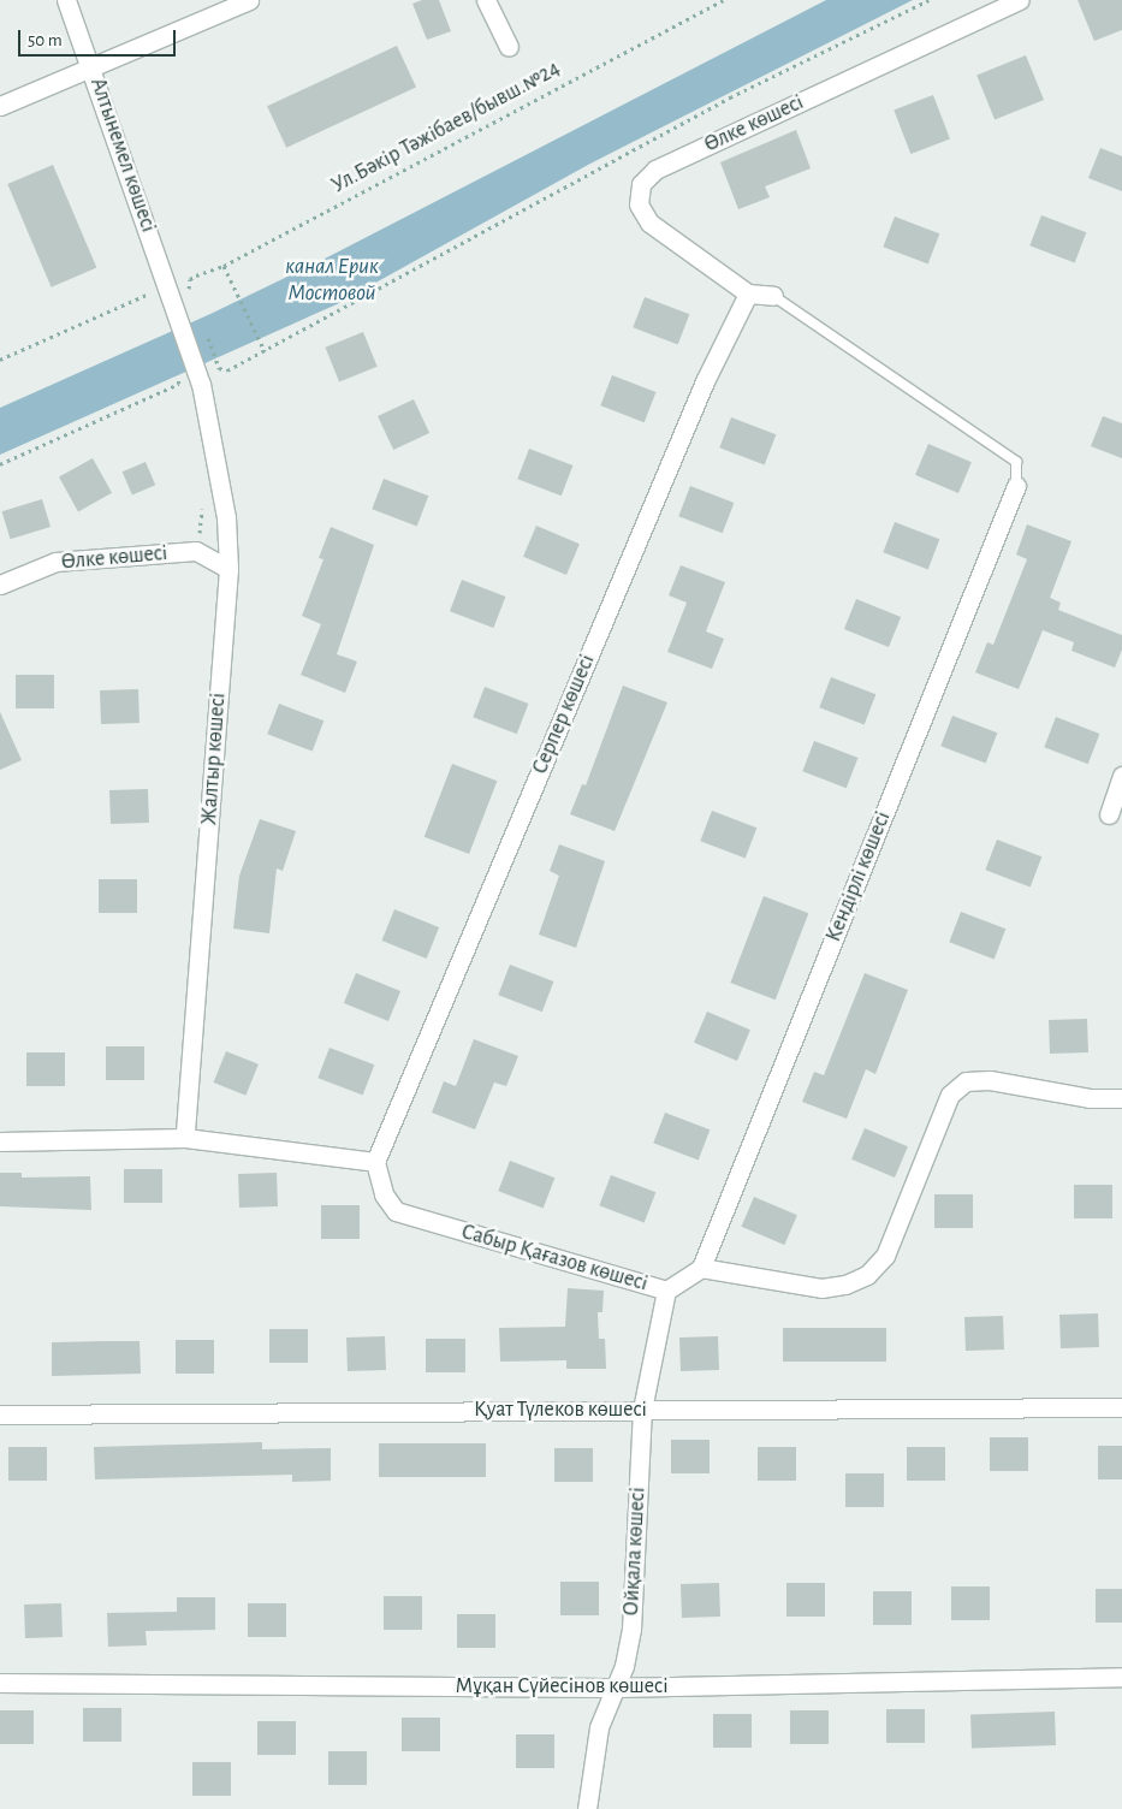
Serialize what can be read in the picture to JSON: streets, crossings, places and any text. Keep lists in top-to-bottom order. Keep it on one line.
{"streets":{"street":["Өлке көшесі","Алтынемел көшесі","Серпер көшесі","Жалтыр көшесі","Кендірлі көшесі","Сабыр Қағазов көшесі","Қуат Түлеков көшесі","Ойқала көшесі","Мұқан Сүйесінов көшесі"],"path":["Ул.Бәкір Тәжібаев/бывш.№24"]},"crossings":[["Өлке көшесі","Серпер көшесі"],["Өлке көшесі","Жалтыр көшесі"],["Алтынемел көшесі","Жалтыр көшесі"],["Серпер көшесі","Сабыр Қағазов көшесі"],["Кендірлі көшесі","Сабыр Қағазов көшесі"],["Сабыр Қағазов көшесі","Ойқала көшесі"],["Қуат Түлеков көшесі","Ойқала көшесі"],["Ойқала көшесі","Мұқан Сүйесінов көшесі"]],"water":["канал Ерик Мостовой"],"scale_bar":"50 m"}
